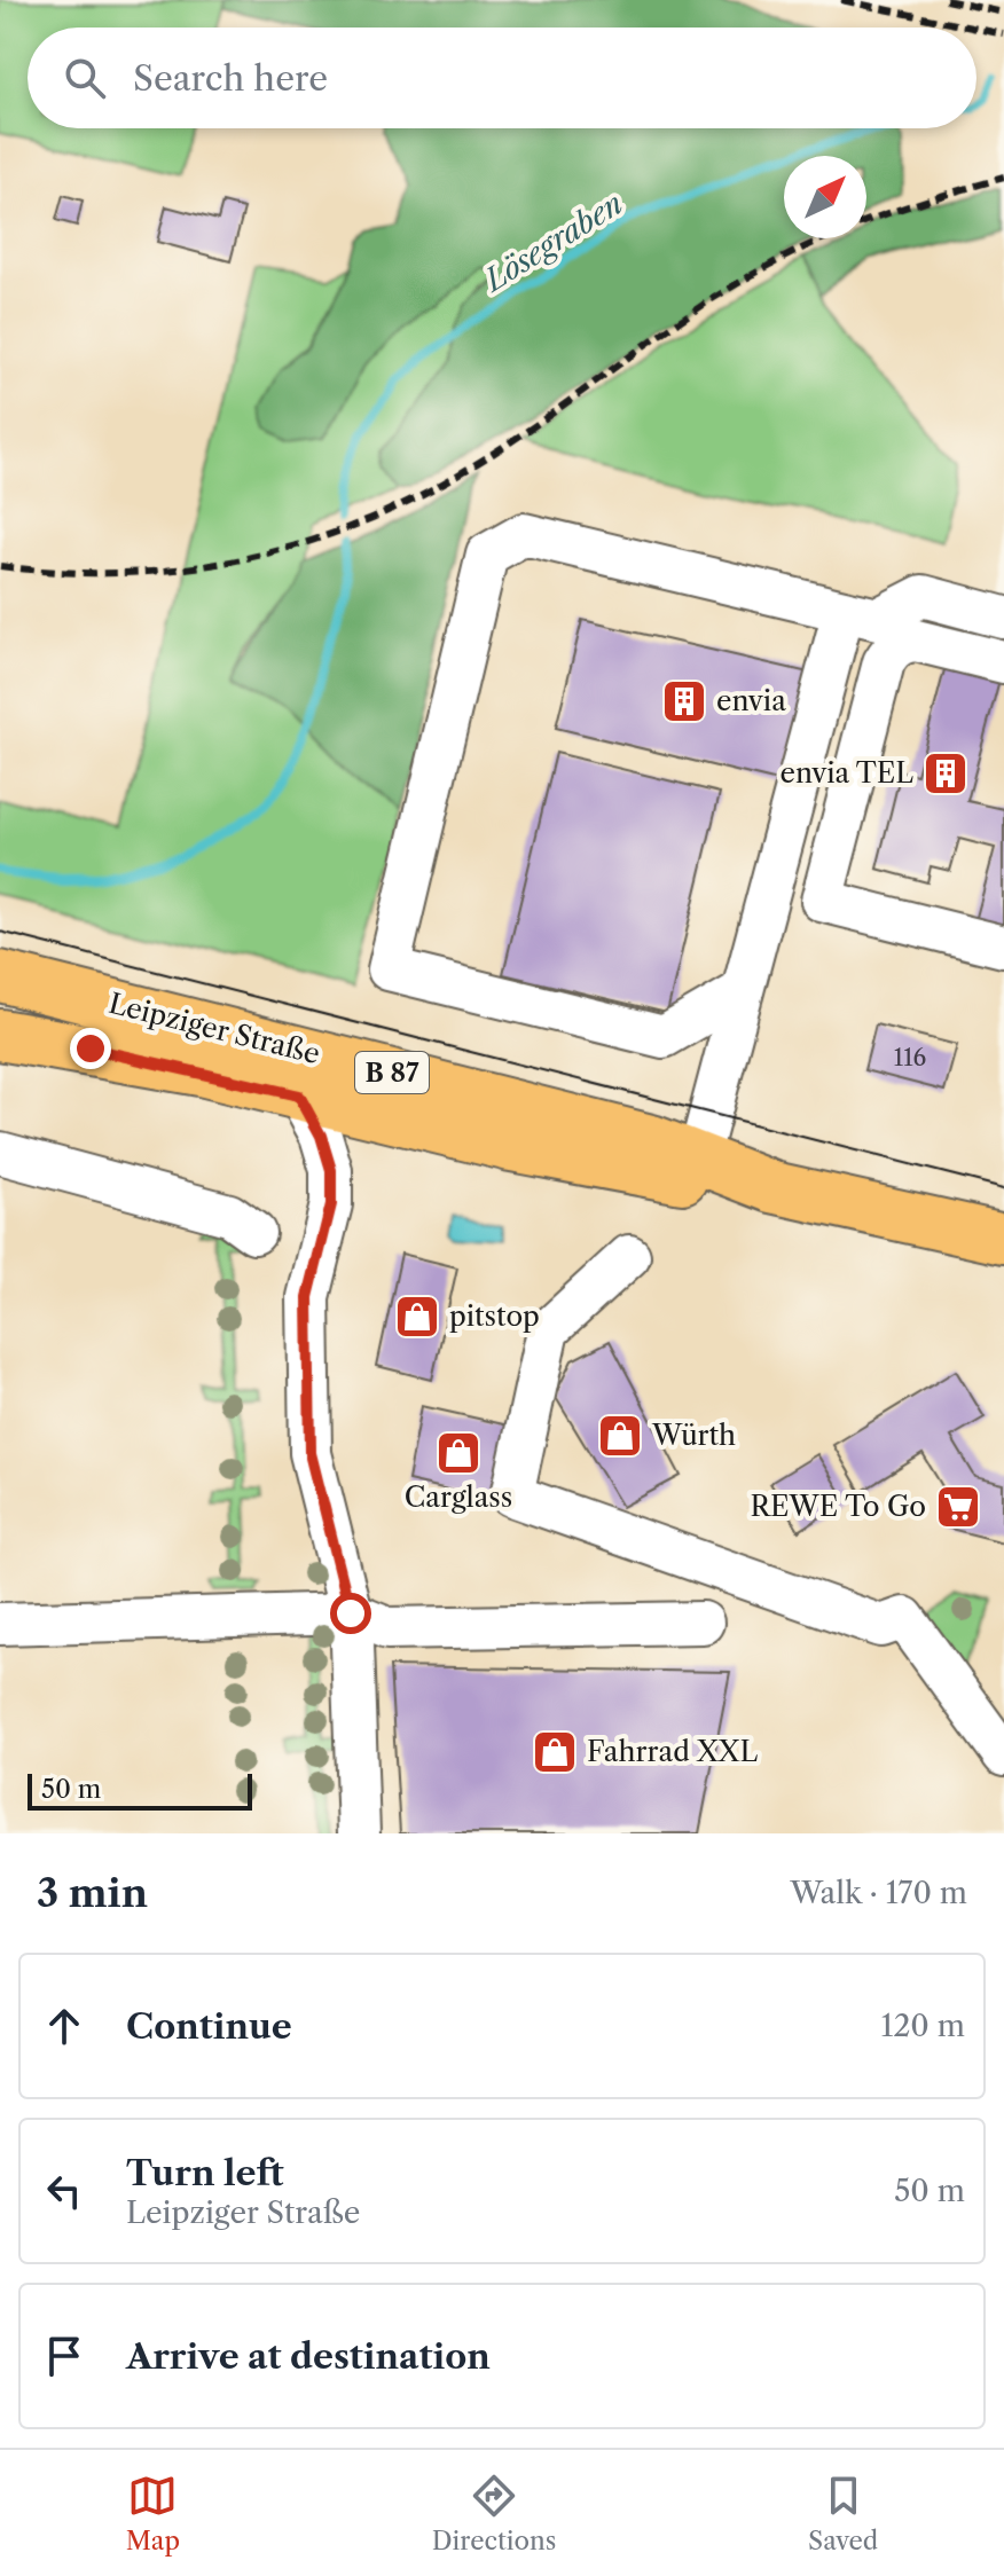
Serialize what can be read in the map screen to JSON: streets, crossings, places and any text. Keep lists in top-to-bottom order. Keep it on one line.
{"streets":{"main road":["Leipziger Straße","B 87"]},"water":["Lösegraben"],"places":{"building":["envia","envia TEL"],"shop":["pitstop","Würth","Carglass","Fahrrad XXL"],"supermarket":["REWE To Go"]},"house_numbers":["116"],"scale_bar":"50 m","north":"top right","page":{"search":"Search here","scale":"50 m","heading":["3 min","Walk · 170 m"],"list":[["Continue","120 m"],["Turn left","Leipziger Straße","50 m"],"Arrive at destination"],"nav":["Map","Directions","Saved"]}}
